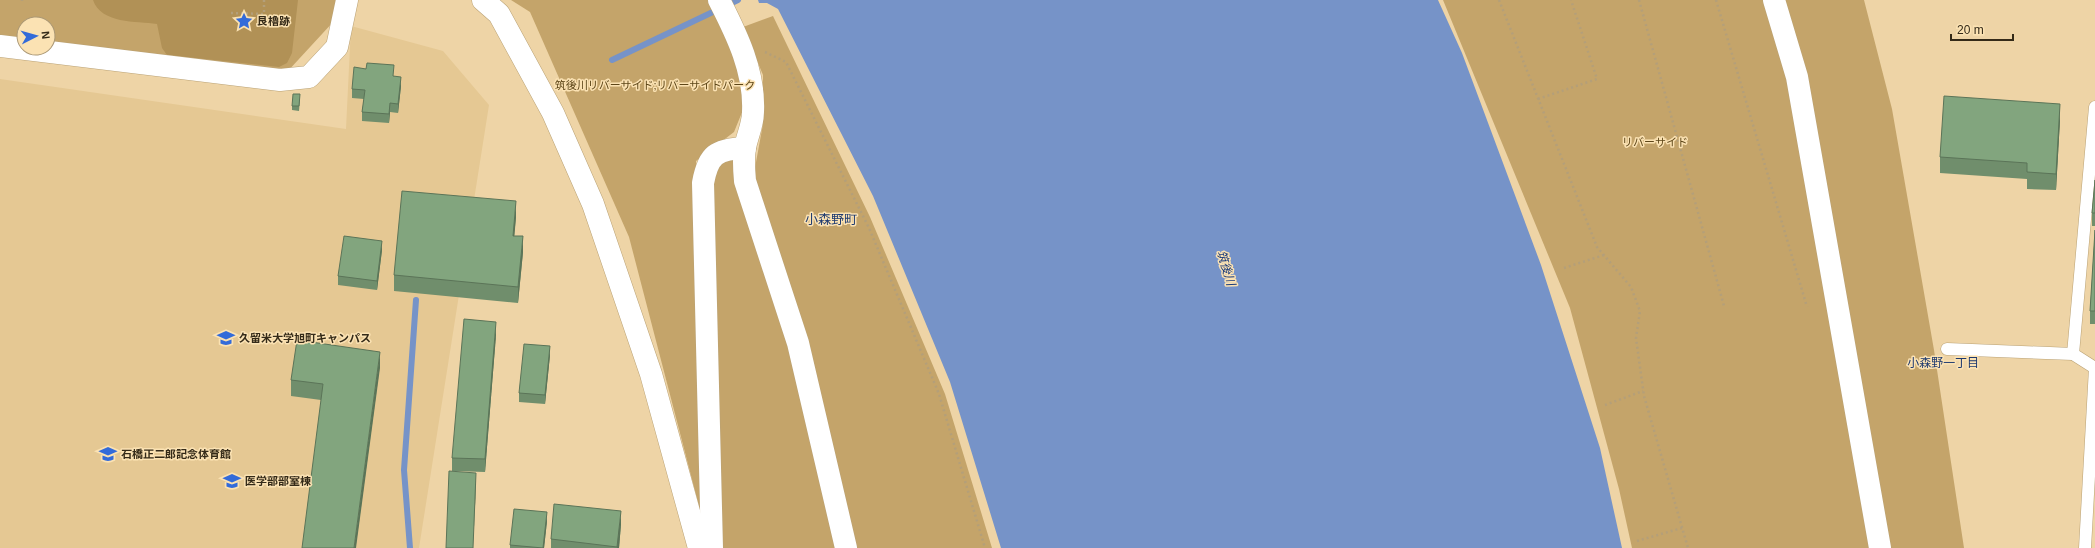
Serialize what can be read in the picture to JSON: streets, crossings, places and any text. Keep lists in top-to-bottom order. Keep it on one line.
{"districts":["小森野町","小森野一丁目"],"water":["筑後川"],"parks":["筑後川リバーサイド;リバーサイドパーク","リバーサイド"],"places":{"place":["艮櫓跡"],"school or university":["久留米大学旭町キャンパス","石橋正二郎記念体育館","医学部部室棟"]},"scale_bar":"20 m","north":"right"}
